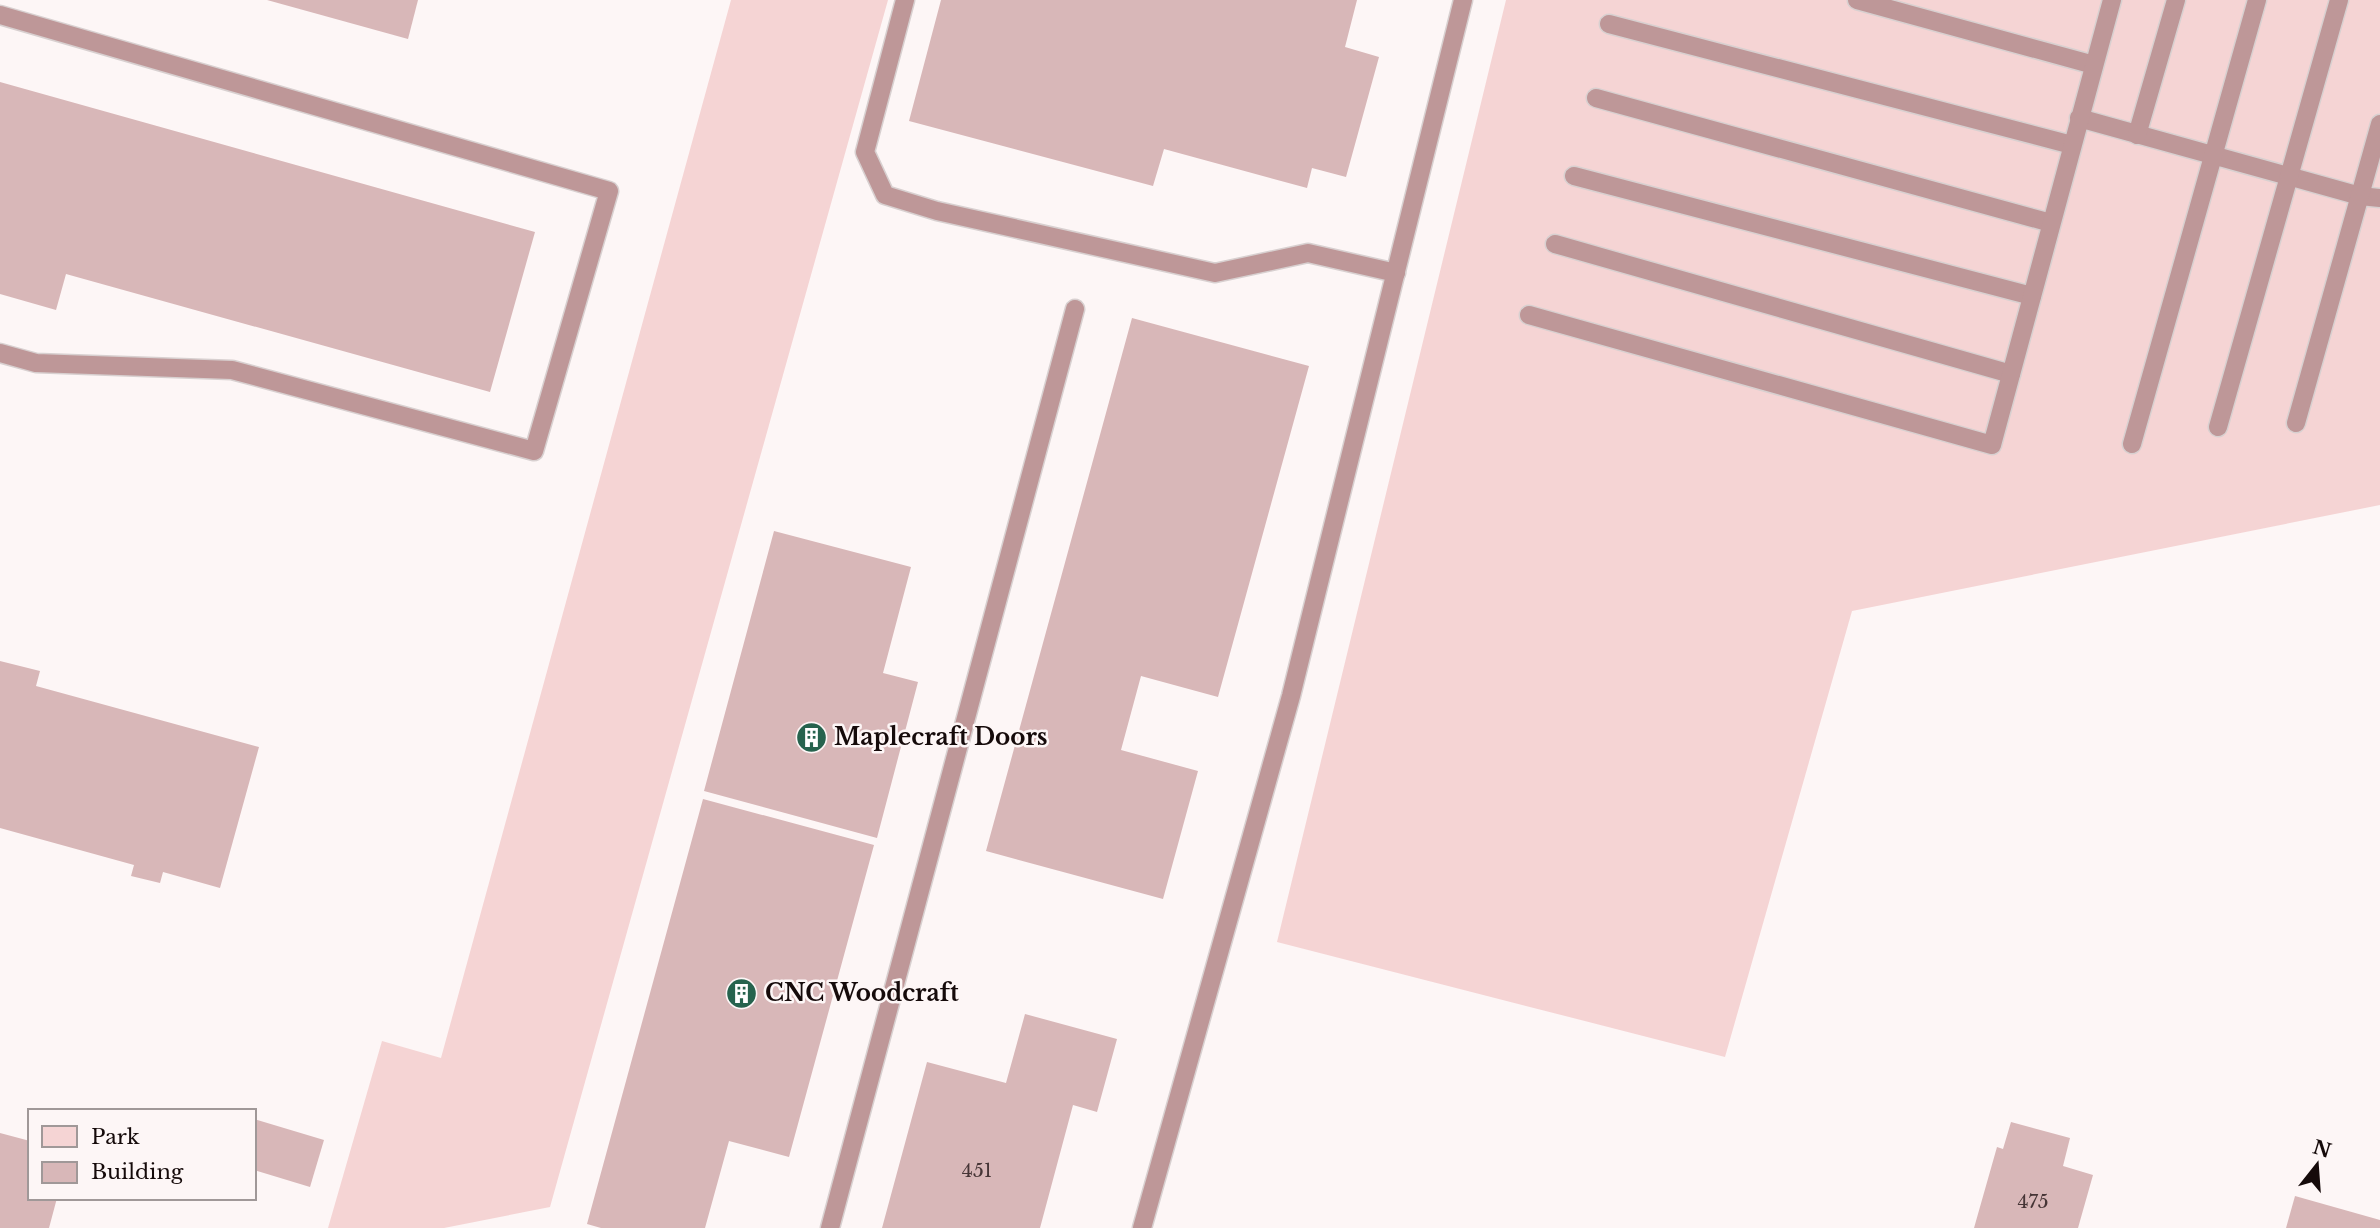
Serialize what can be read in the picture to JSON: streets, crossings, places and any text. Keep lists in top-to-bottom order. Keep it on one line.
{"places":{"building":["Maplecraft Doors","CNC Woodcraft"]},"house_numbers":["451","475"],"legend":["Park","Building"],"north":"top"}
